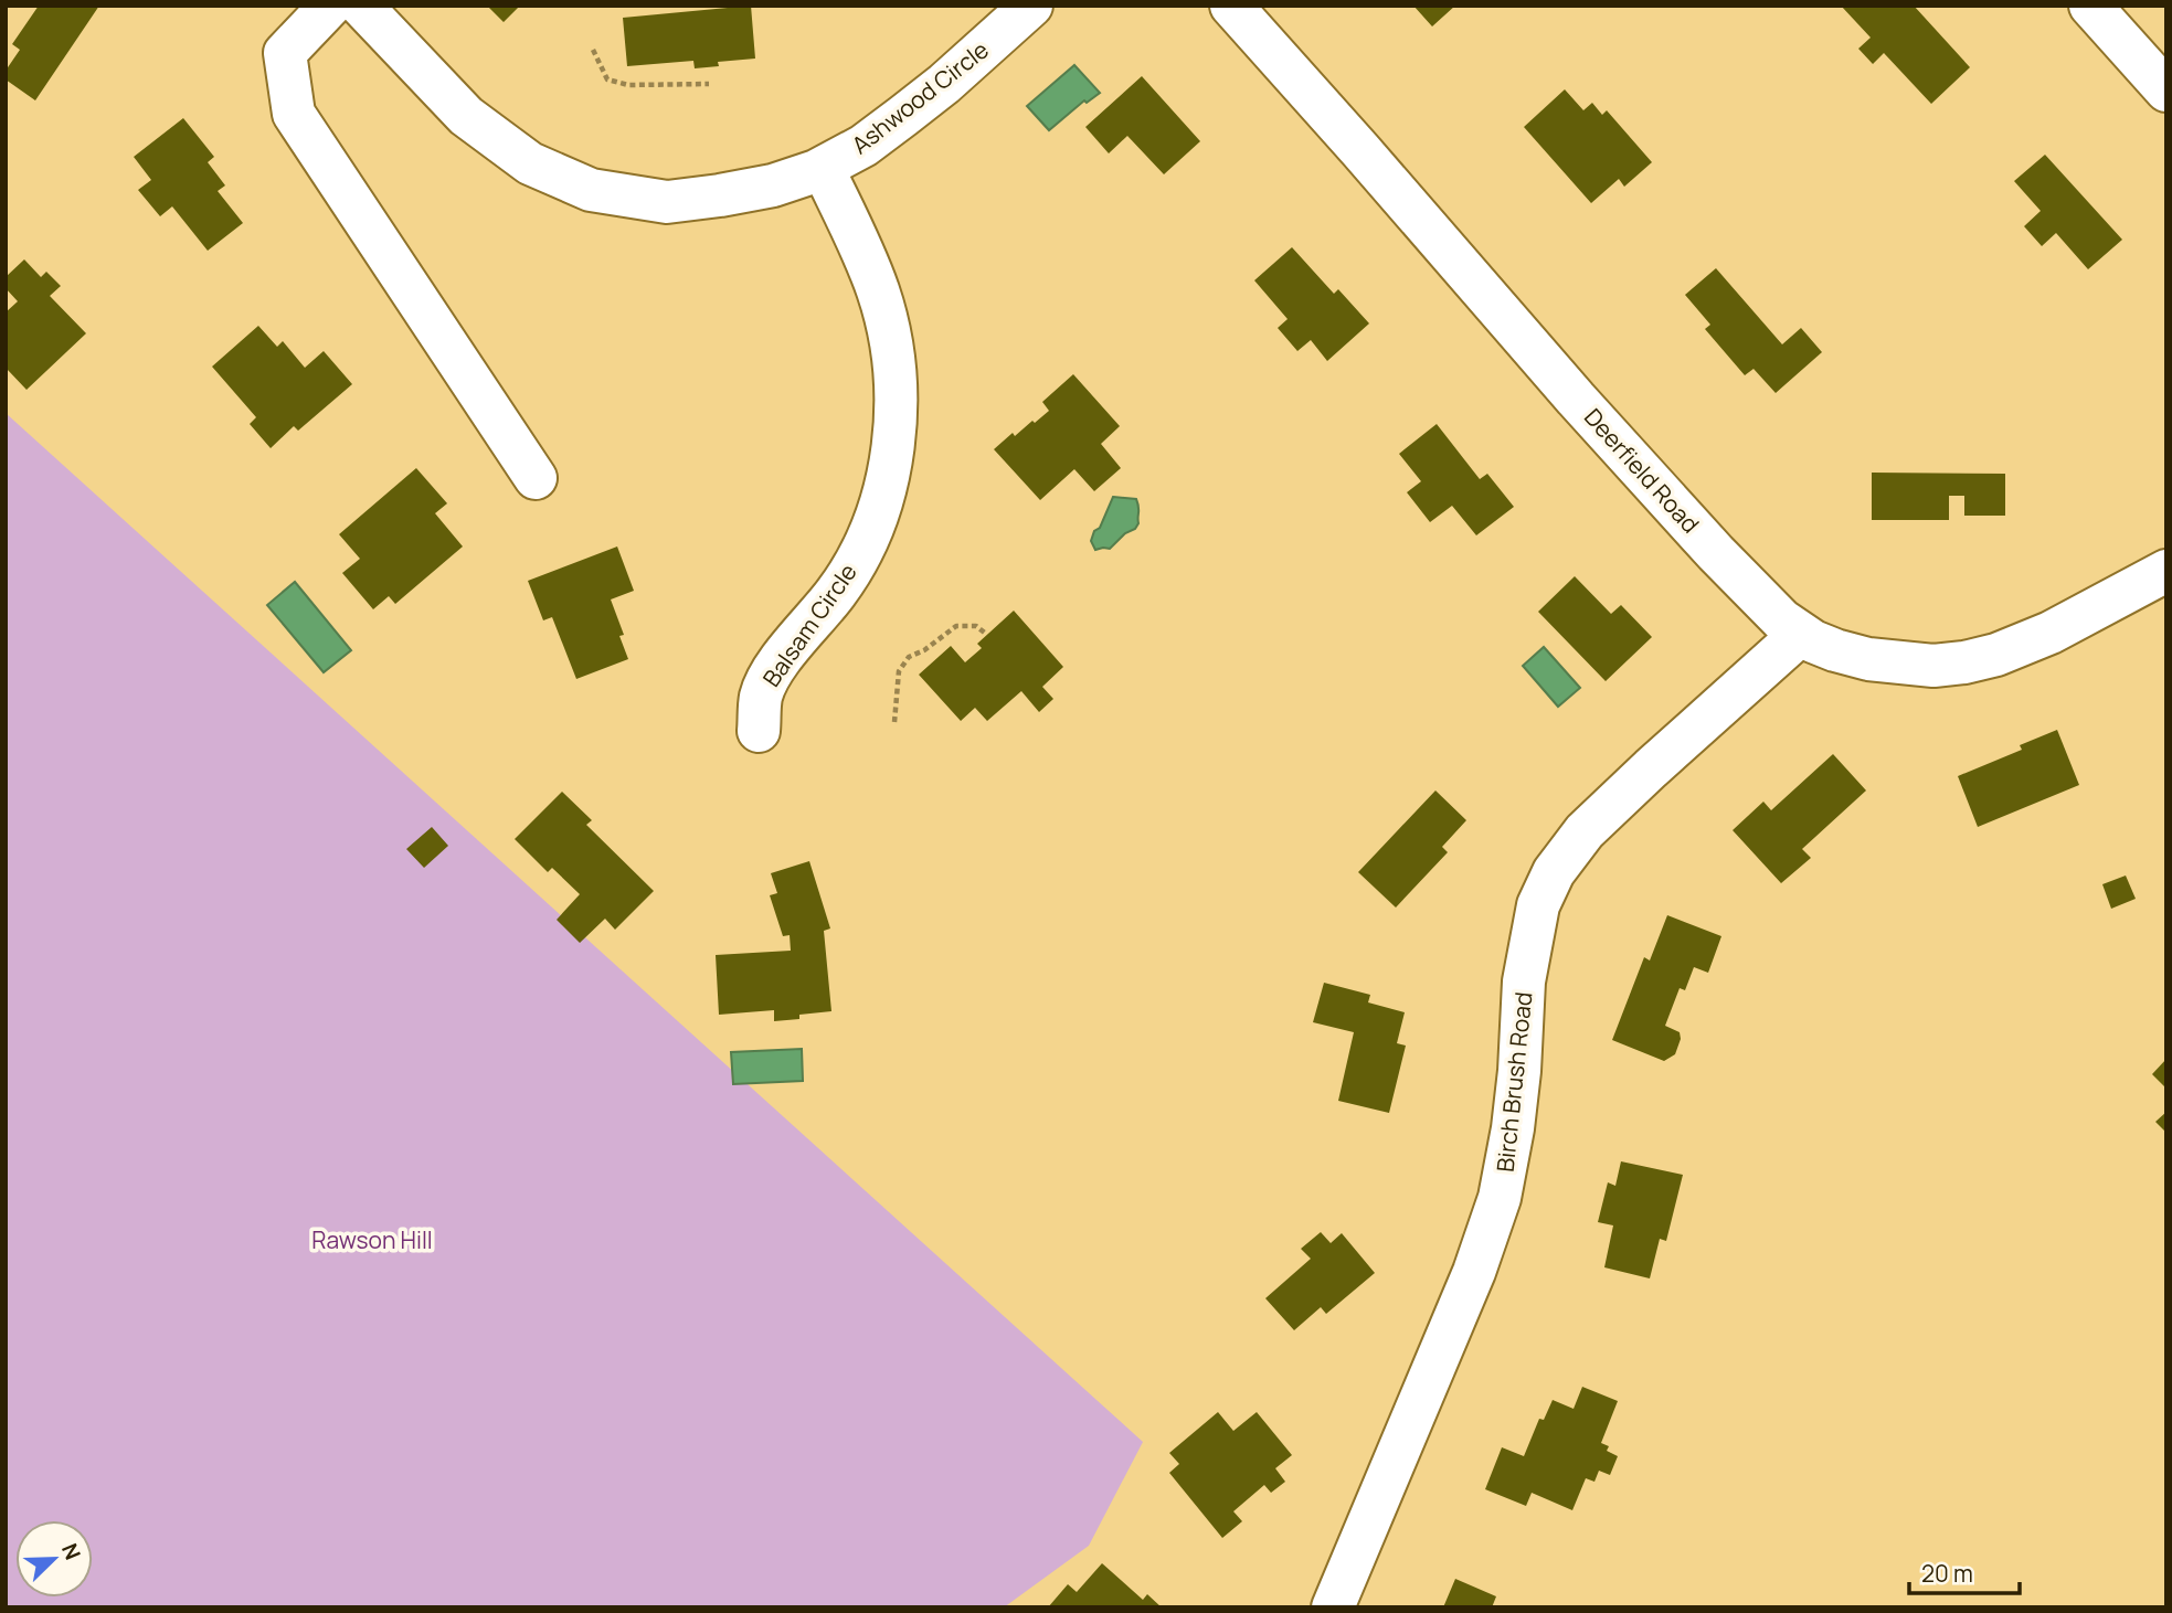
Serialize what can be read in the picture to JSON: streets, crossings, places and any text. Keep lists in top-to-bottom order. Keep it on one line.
{"streets":{"street":["Ashwood Circle","Deerfield Road","Balsam Circle","Birch Brush Road"]},"crossings":[["Ashwood Circle","Balsam Circle"],["Deerfield Road","Birch Brush Road"]],"parks":["Rawson Hill"],"scale_bar":"20 m","north":"top right"}
